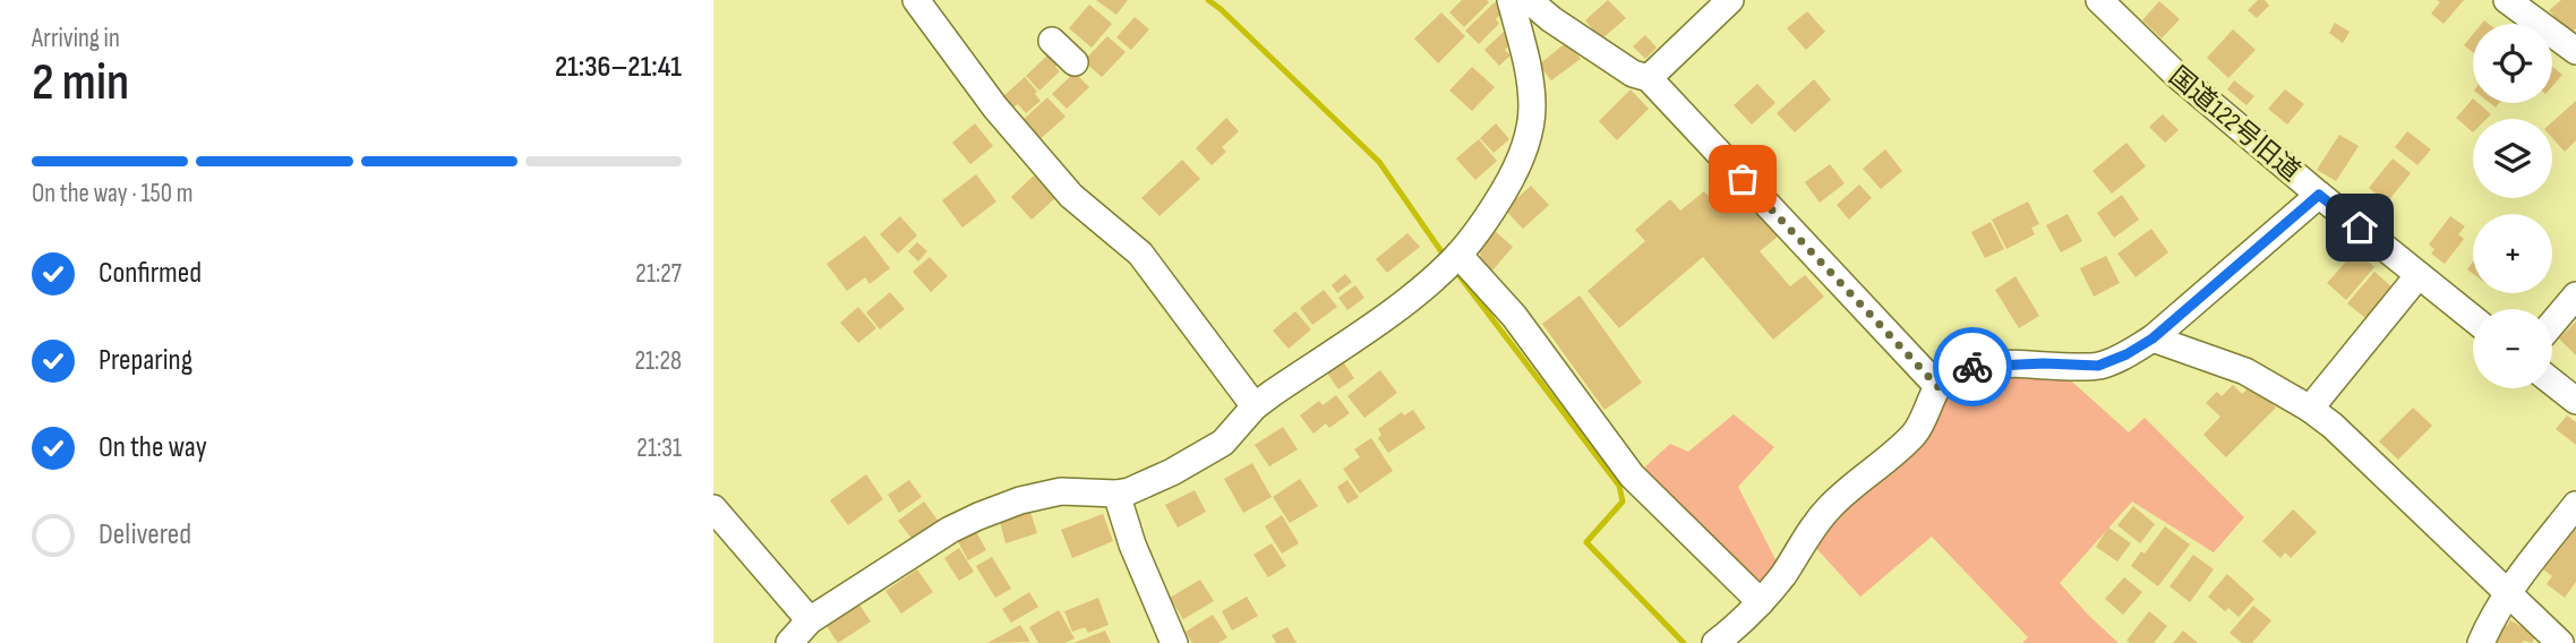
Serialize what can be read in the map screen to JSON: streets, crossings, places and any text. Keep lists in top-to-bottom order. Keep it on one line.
{"streets":{"street":["国道122号旧道"]},"page":{"heading":["2 min","Arriving in","21:36–21:41"],"map_buttons":["+","−"],"bar":"On the way · 150 m","list":[["Confirmed","21:27"],["Preparing","21:28"],["On the way","21:31"],"Delivered"]}}
